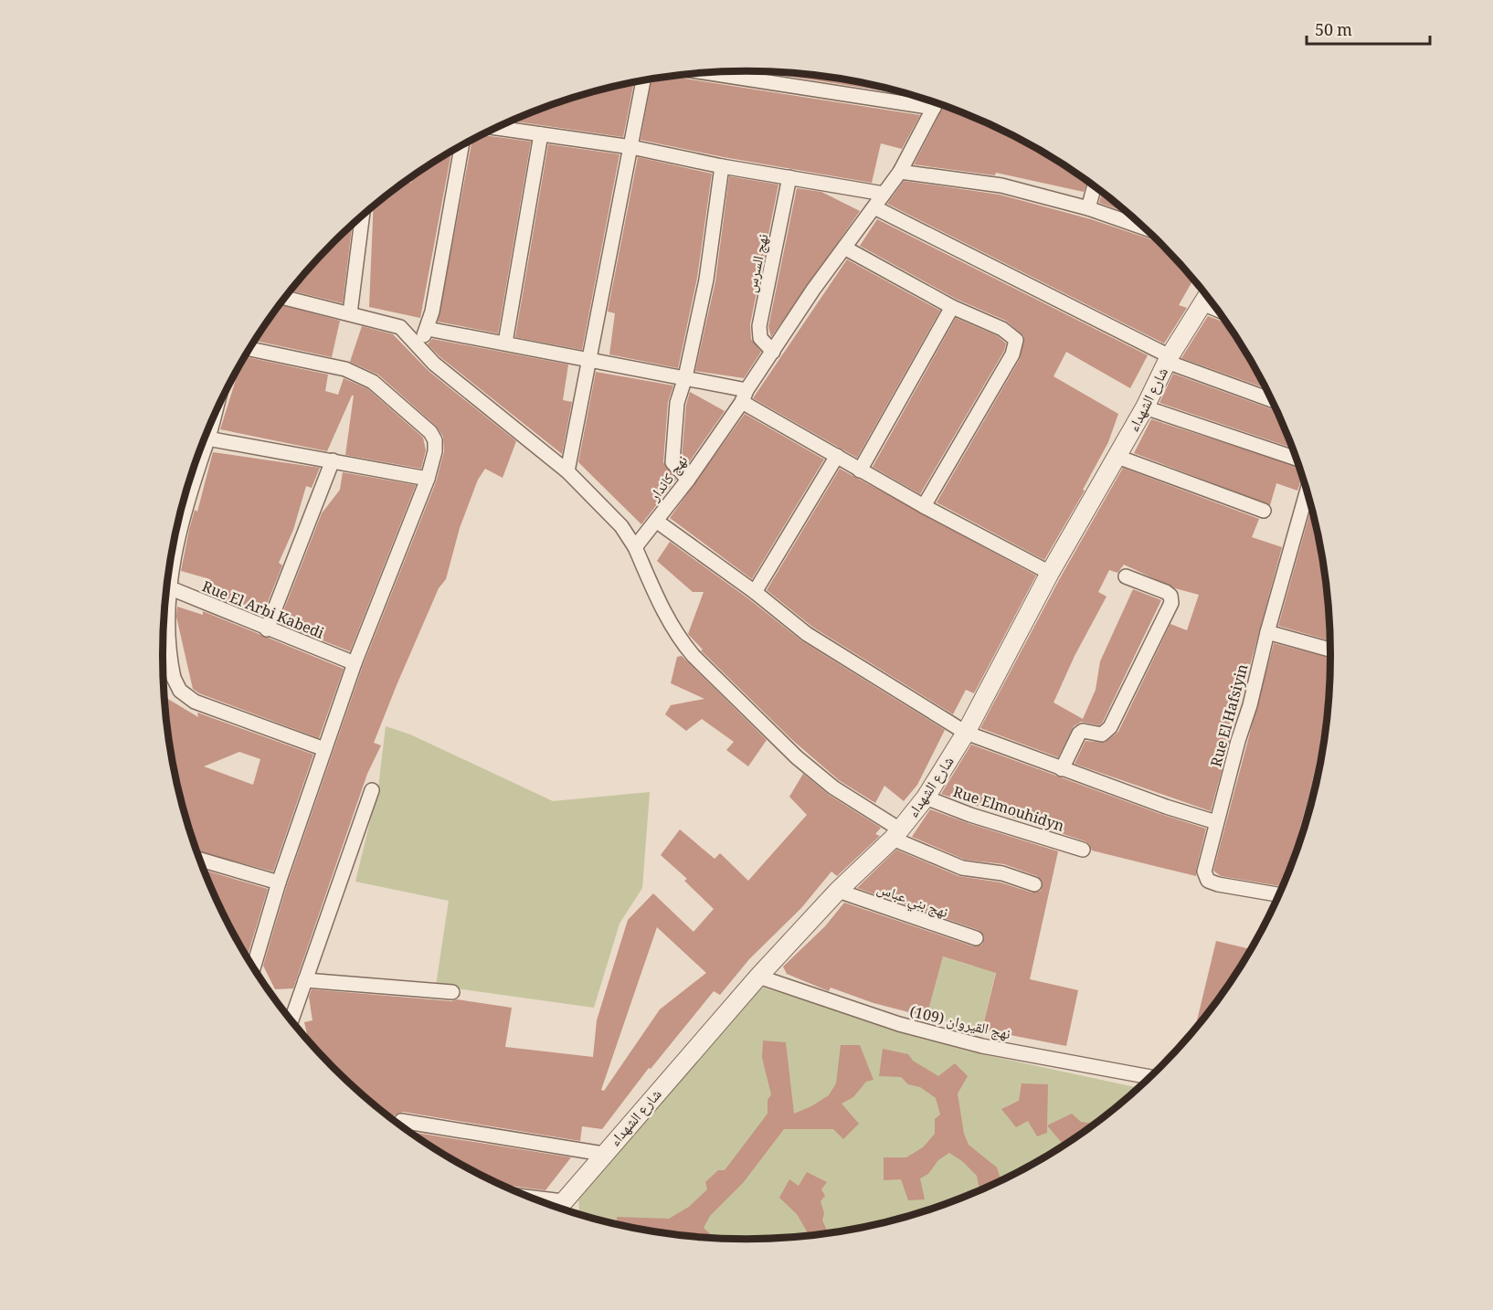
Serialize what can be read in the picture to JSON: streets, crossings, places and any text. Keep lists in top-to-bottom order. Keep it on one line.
{"streets":{"street":["نهج السرس","شارع الشهداء","نهج كاندار","Rue El Arbi Kabedi","Rue El Hafsiyin","Rue Elmouhidyn","نهج بني عباس","نهج القيروان (109)"]},"crossings":[["نهج السرس","نهج كاندار"],["شارع الشهداء","Rue Elmouhidyn"],["شارع الشهداء","نهج بني عباس"],["شارع الشهداء","نهج القيروان (109)"]],"scale_bar":"50 m"}
